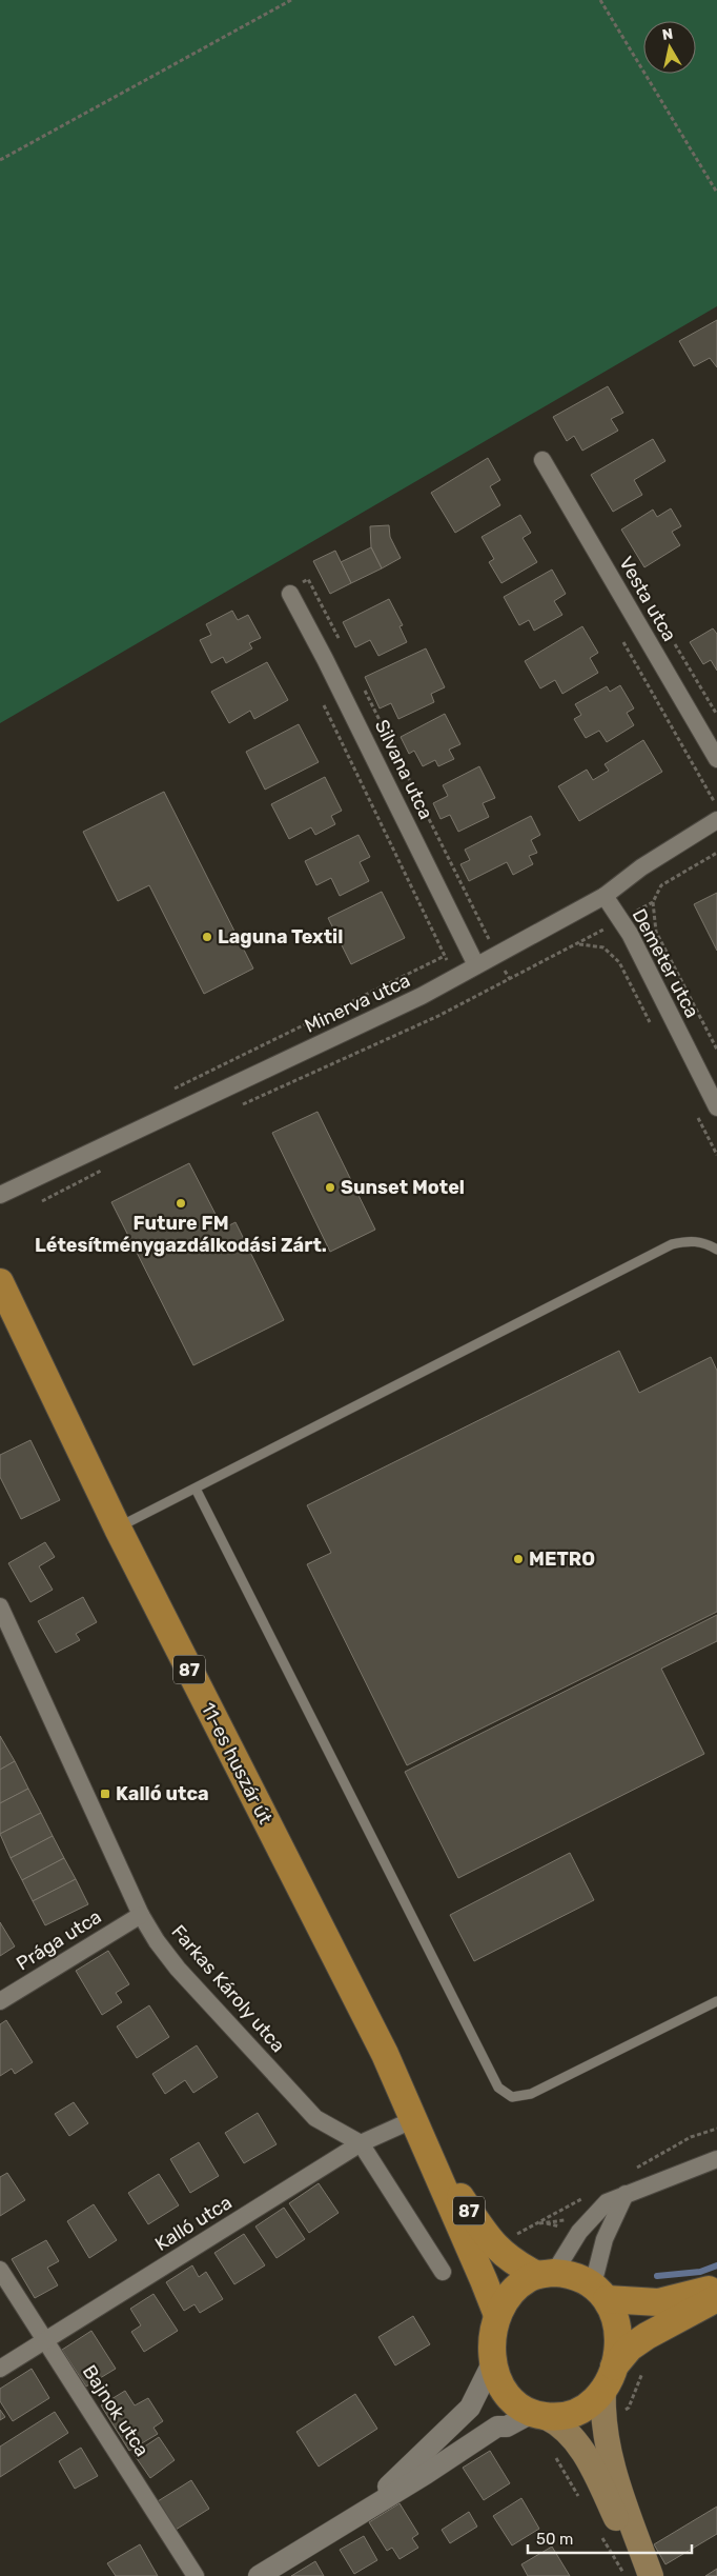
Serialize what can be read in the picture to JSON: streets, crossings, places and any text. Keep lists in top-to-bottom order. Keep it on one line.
{"streets":{"main road":["87","11-es huszár út"],"street":["Vesta utca","Silvana utca","Demeter utca","Minerva utca","Prága utca","Farkas Károly utca","Kalló utca","Bajnok utca"]},"crossings":[["Silvana utca","Minerva utca"],["Demeter utca","Minerva utca"],["87","11-es huszár út"],["87","Kalló utca"],["11-es huszár út","Kalló utca"],["Prága utca","Farkas Károly utca"],["Farkas Károly utca","Kalló utca"],["Kalló utca","Bajnok utca"]],"places":{"other":["Laguna Textil","Sunset Motel","Future FM Létesítménygazdálkodási Zárt.","METRO"],"transit":["Kalló utca"]},"scale_bar":"50 m","north":"top"}
